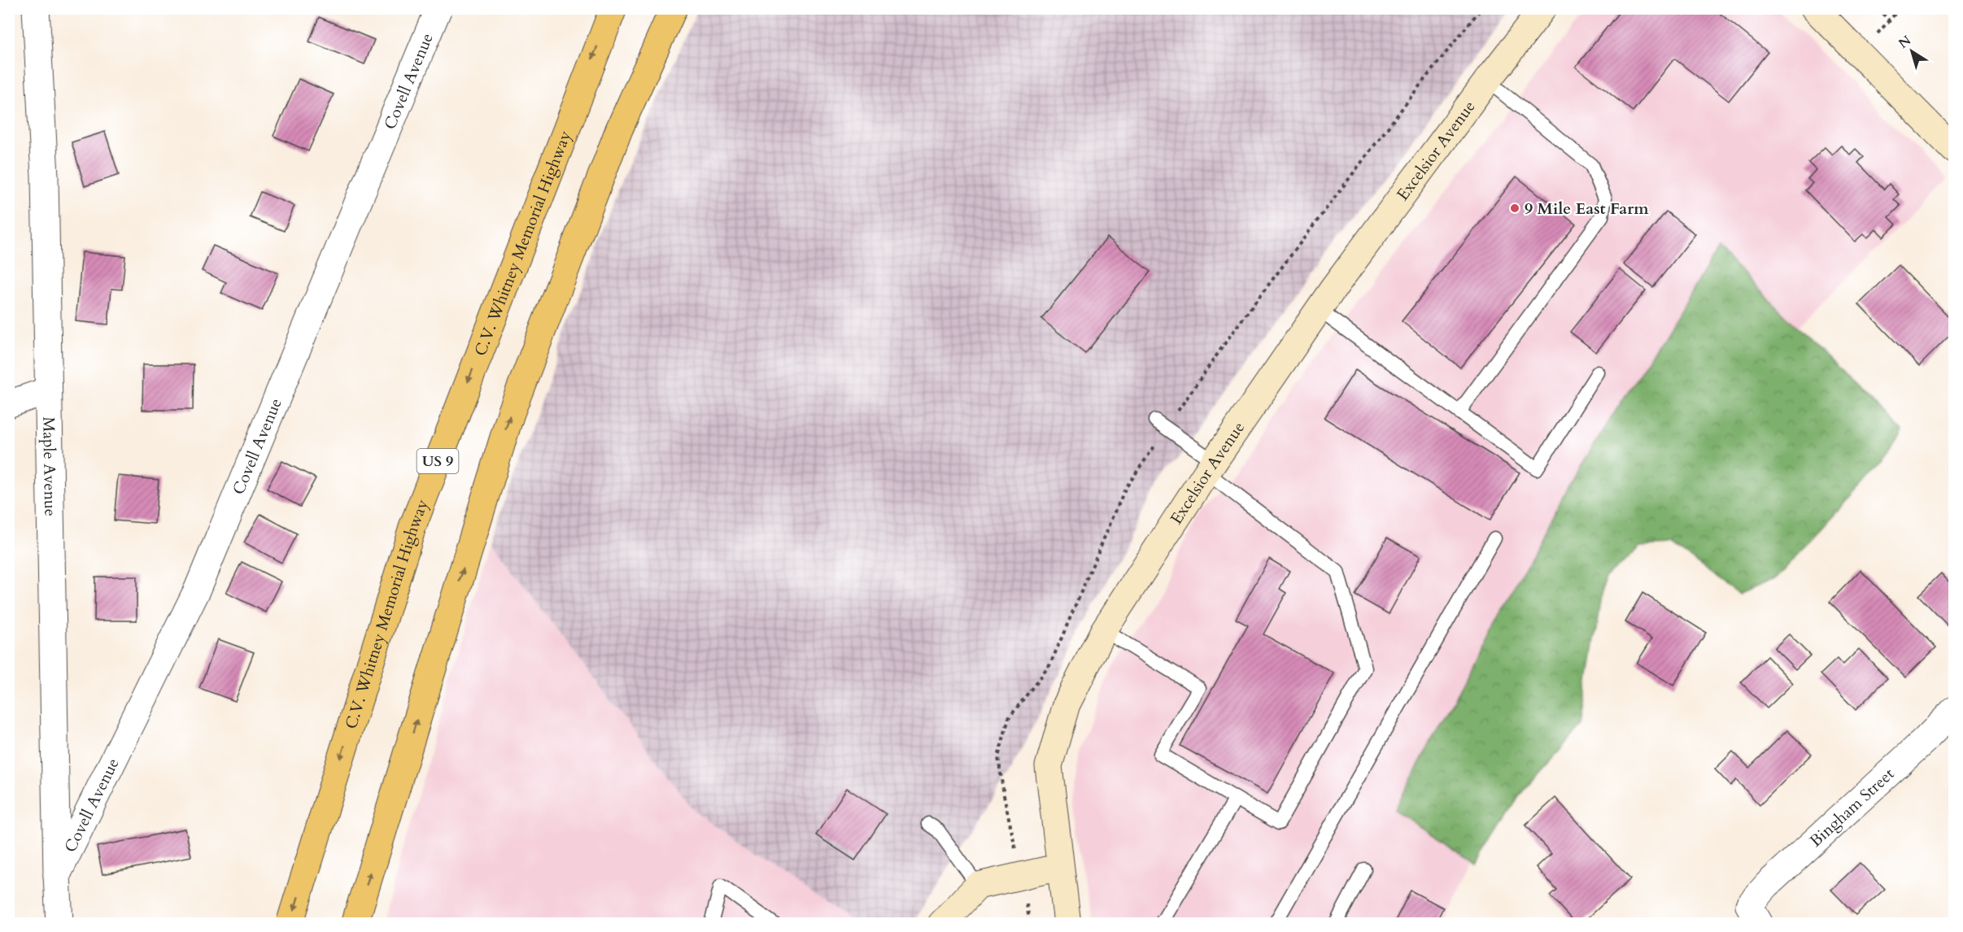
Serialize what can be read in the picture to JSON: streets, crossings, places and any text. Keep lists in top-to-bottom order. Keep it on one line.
{"streets":{"highway":["C.V. Whitney Memorial Highway","US 9"],"street":["Covell Avenue","Excelsior Avenue","Maple Avenue","Bingham Street"]},"crossings":[["Covell Avenue","Maple Avenue"]],"places":["9 Mile East Farm"],"north":"top left"}
